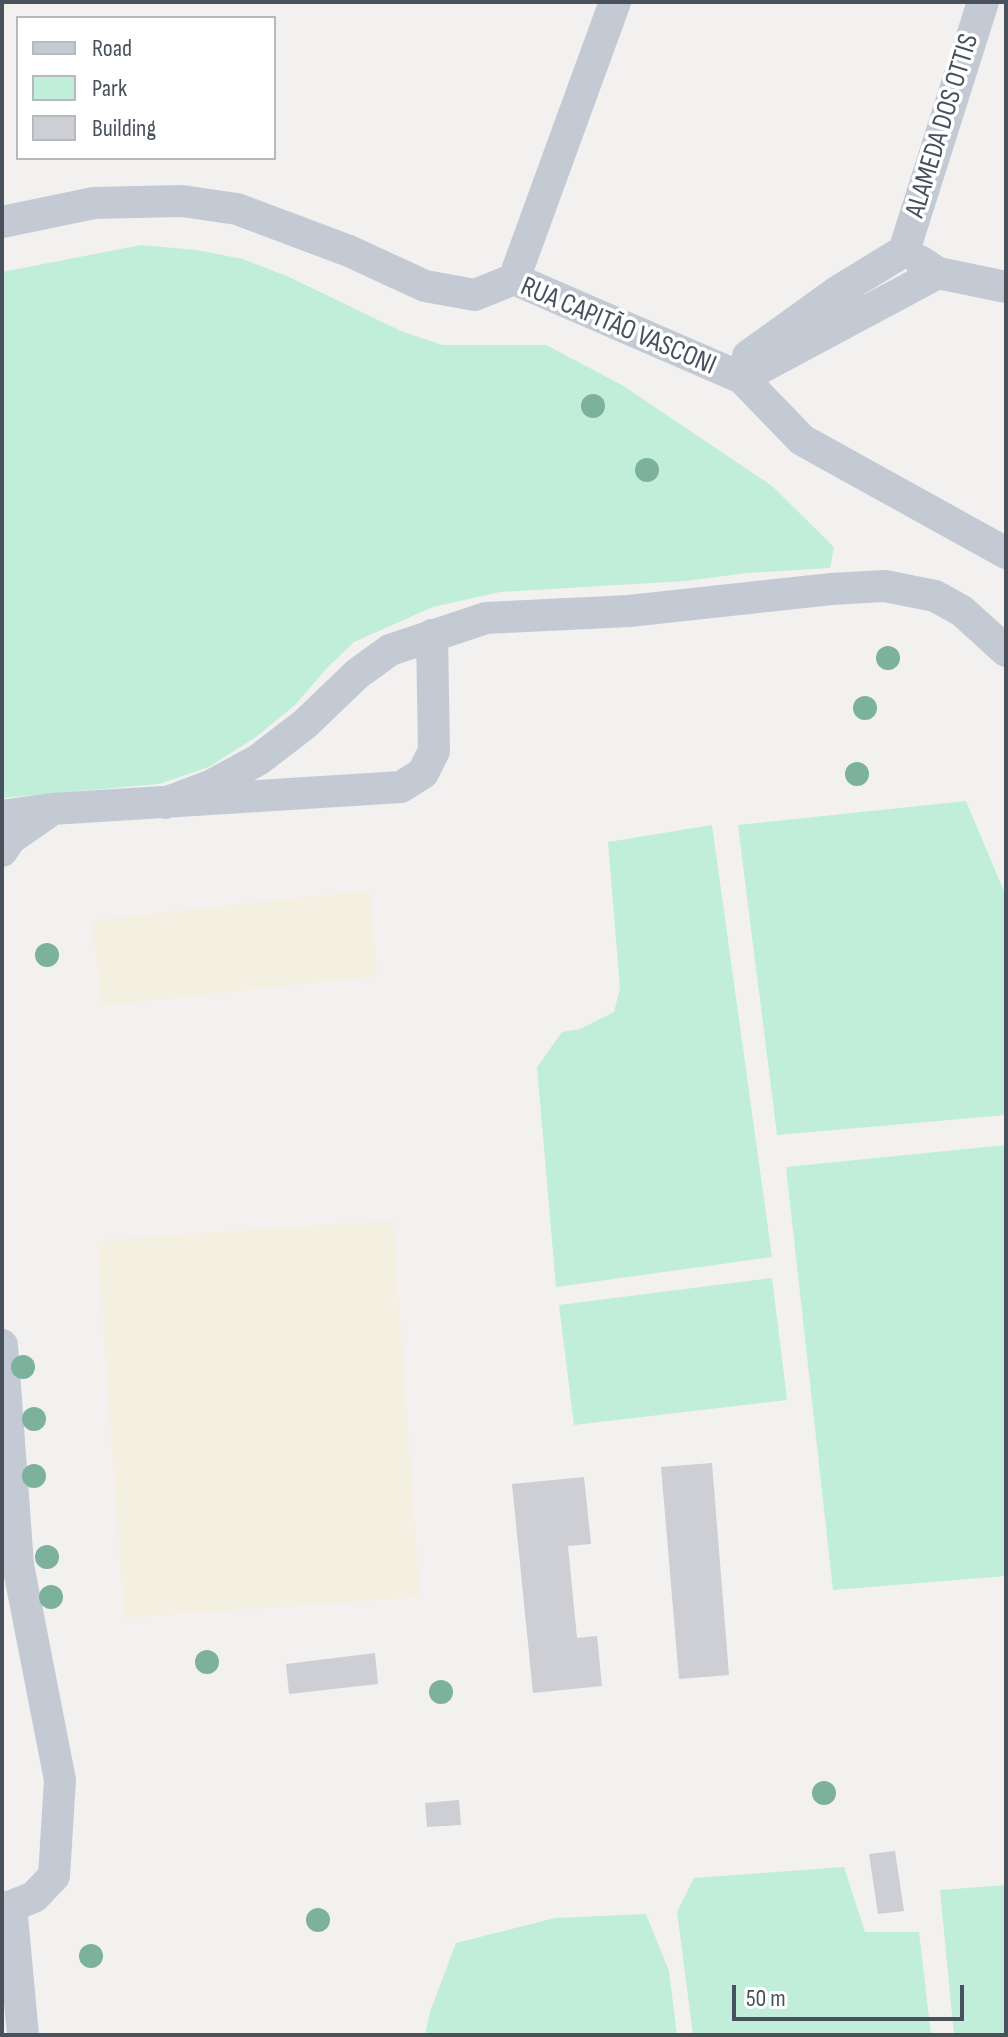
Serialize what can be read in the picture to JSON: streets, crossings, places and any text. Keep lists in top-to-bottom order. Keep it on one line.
{"streets":{"street":["ALAMEDA DOS OTTIS","RUA CAPITÃO VASCONI"]},"legend":["Road","Park","Building"],"scale_bar":"50 m"}
